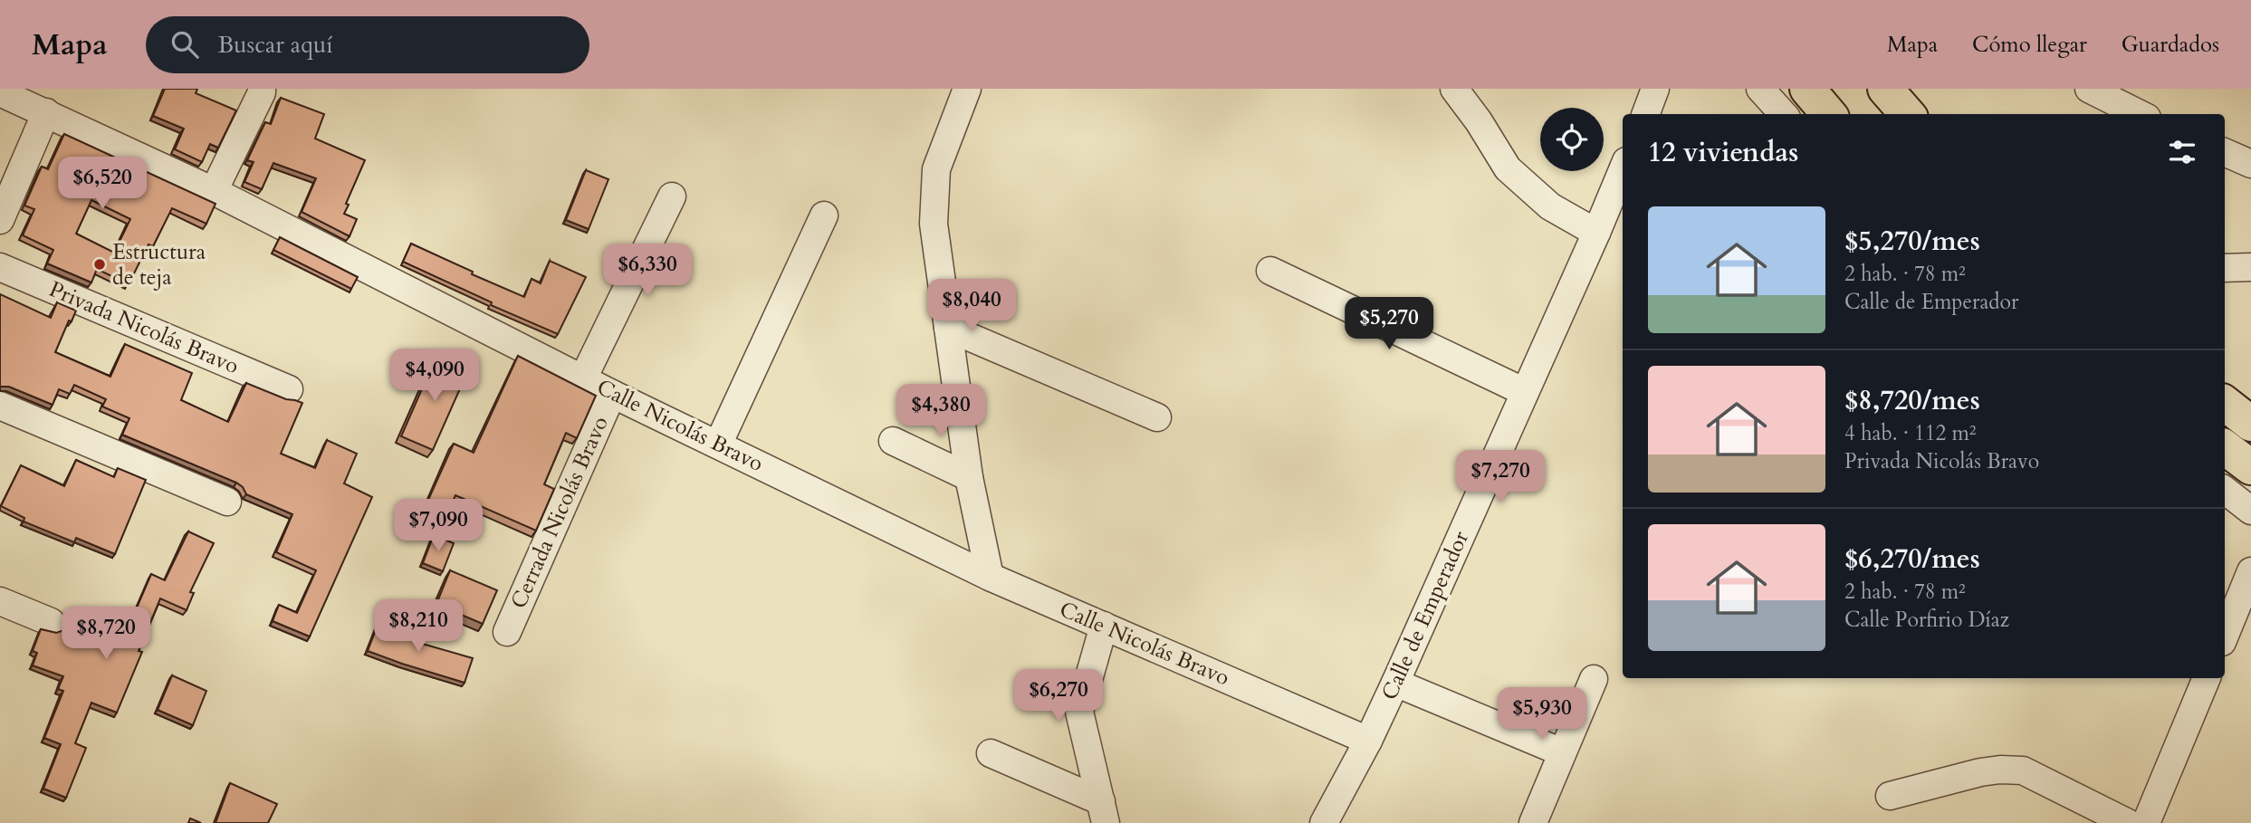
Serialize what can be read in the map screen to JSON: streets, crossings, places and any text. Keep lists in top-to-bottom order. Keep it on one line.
{"streets":{"street":["Privada Nicolás Bravo","Calle Nicolás Bravo","Cerrada Nicolás Bravo","Calle de Emperador"]},"crossings":[["Calle Nicolás Bravo","Cerrada Nicolás Bravo"],["Calle Nicolás Bravo","Calle de Emperador"]],"places":["Estructura de teja"],"page":{"header":"Mapa","search":"Buscar aquí","nav":["Mapa","Cómo llegar","Guardados"],"heading":"12 viviendas","price":["$6,520","$6,330","$8,040","$5,270","$4,090","$4,380","$7,270","$7,090","$8,210","$8,720","$6,270","$5,930"],"list":[{"name":"$5,270/mes","note":"2 hab. · 78 m² · Calle de Emperador"},{"name":"$8,720/mes","note":"4 hab. · 112 m² · Privada Nicolás Bravo"},{"name":"$6,270/mes","note":"2 hab. · 78 m² · Calle Porfirio Díaz"}]}}
